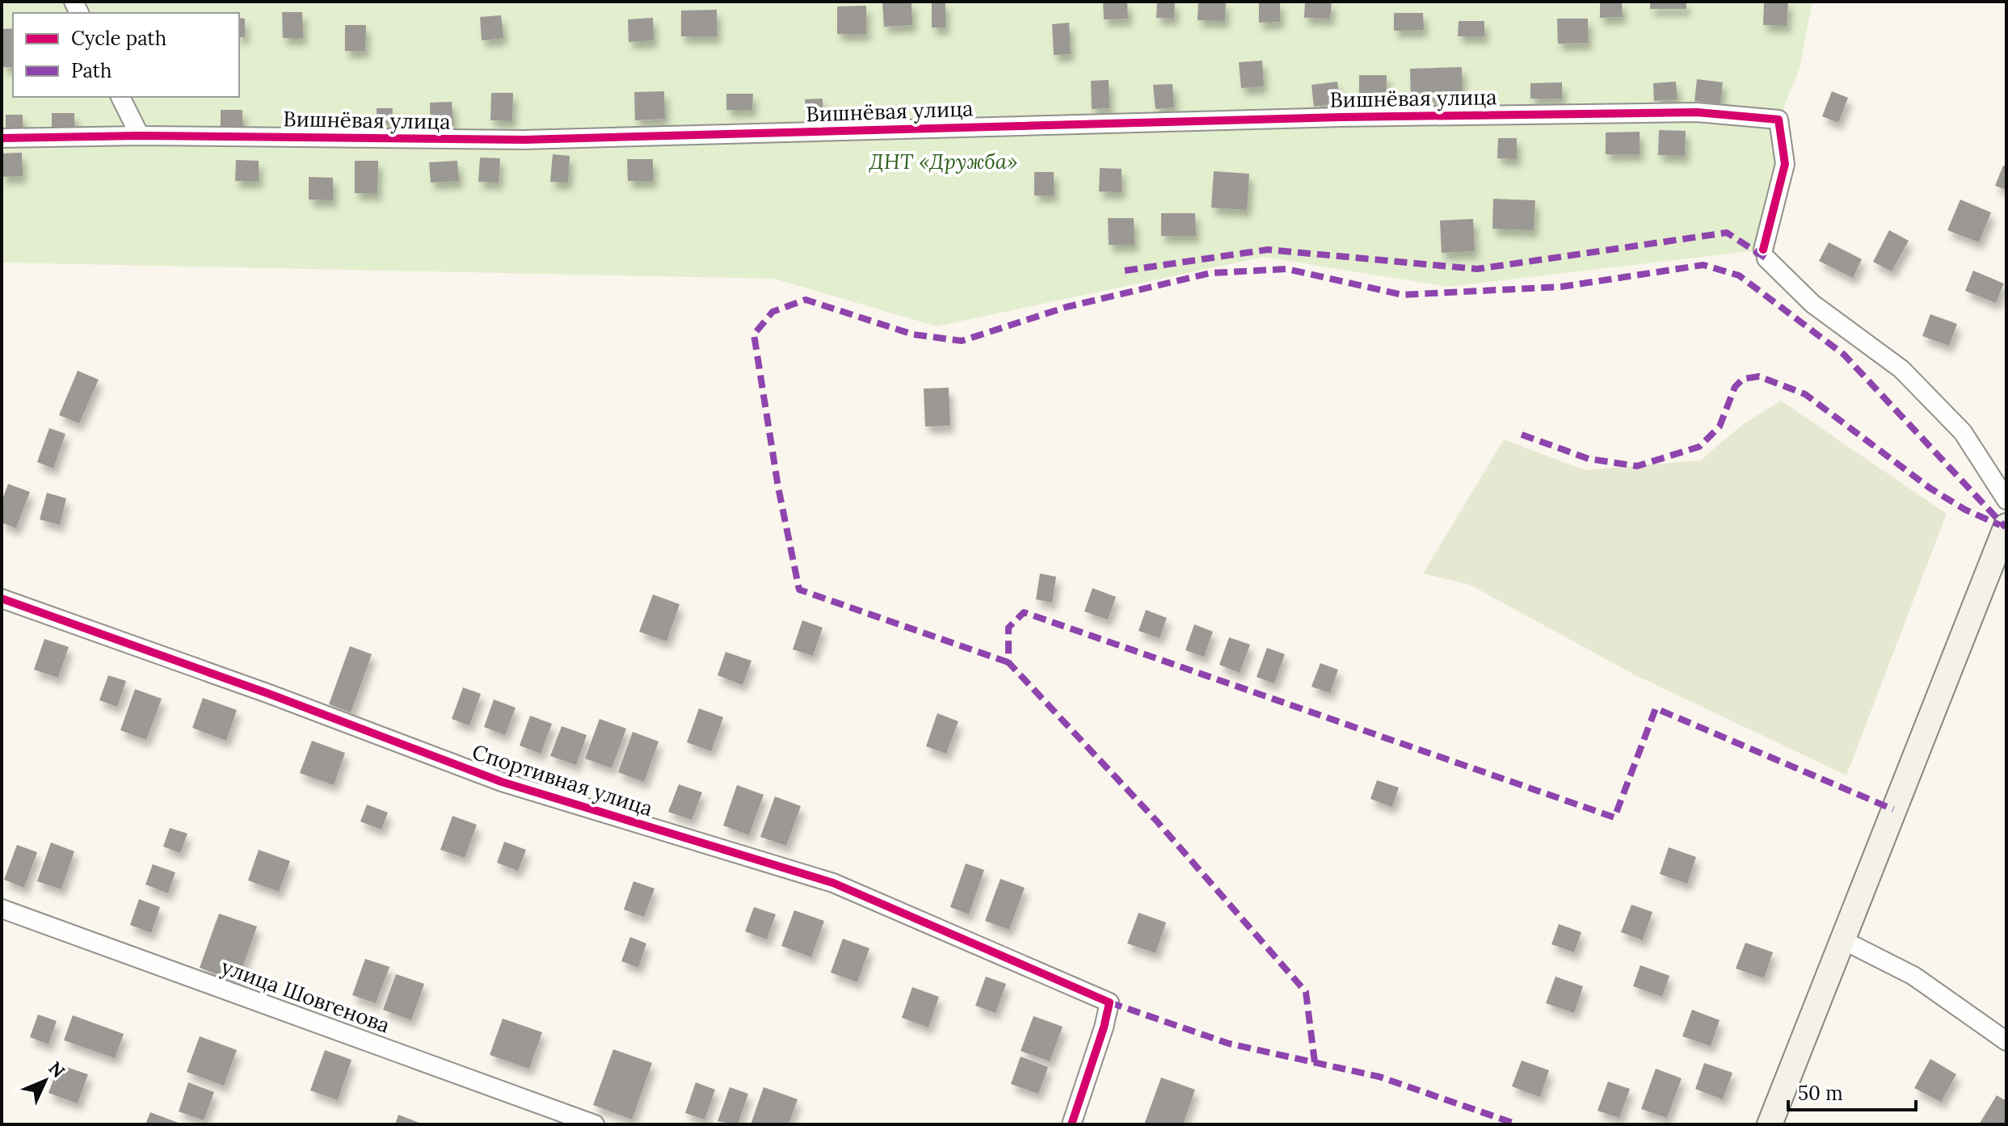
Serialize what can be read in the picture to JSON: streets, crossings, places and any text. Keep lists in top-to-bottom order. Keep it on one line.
{"streets":{"street":["Вишнёвая улица","Спортивная улица","улица Шовгенова"]},"parks":["ДНТ «Дружба»"],"legend":["Cycle path","Path"],"scale_bar":"50 m","north":"top right"}
